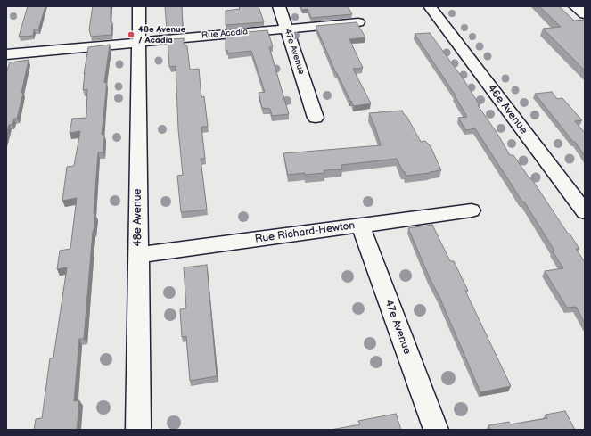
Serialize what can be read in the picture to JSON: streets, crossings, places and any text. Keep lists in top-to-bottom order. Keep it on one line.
{"streets":{"street":["Rue Acadia","47e Avenue","46e Avenue","48e Avenue","Rue Richard-Hewton"]},"crossings":[["Rue Acadia","47e Avenue"],["Rue Acadia","48e Avenue"],["47e Avenue","Rue Richard-Hewton"],["48e Avenue","Rue Richard-Hewton"]],"places":["48e Avenue / Acadia"]}
